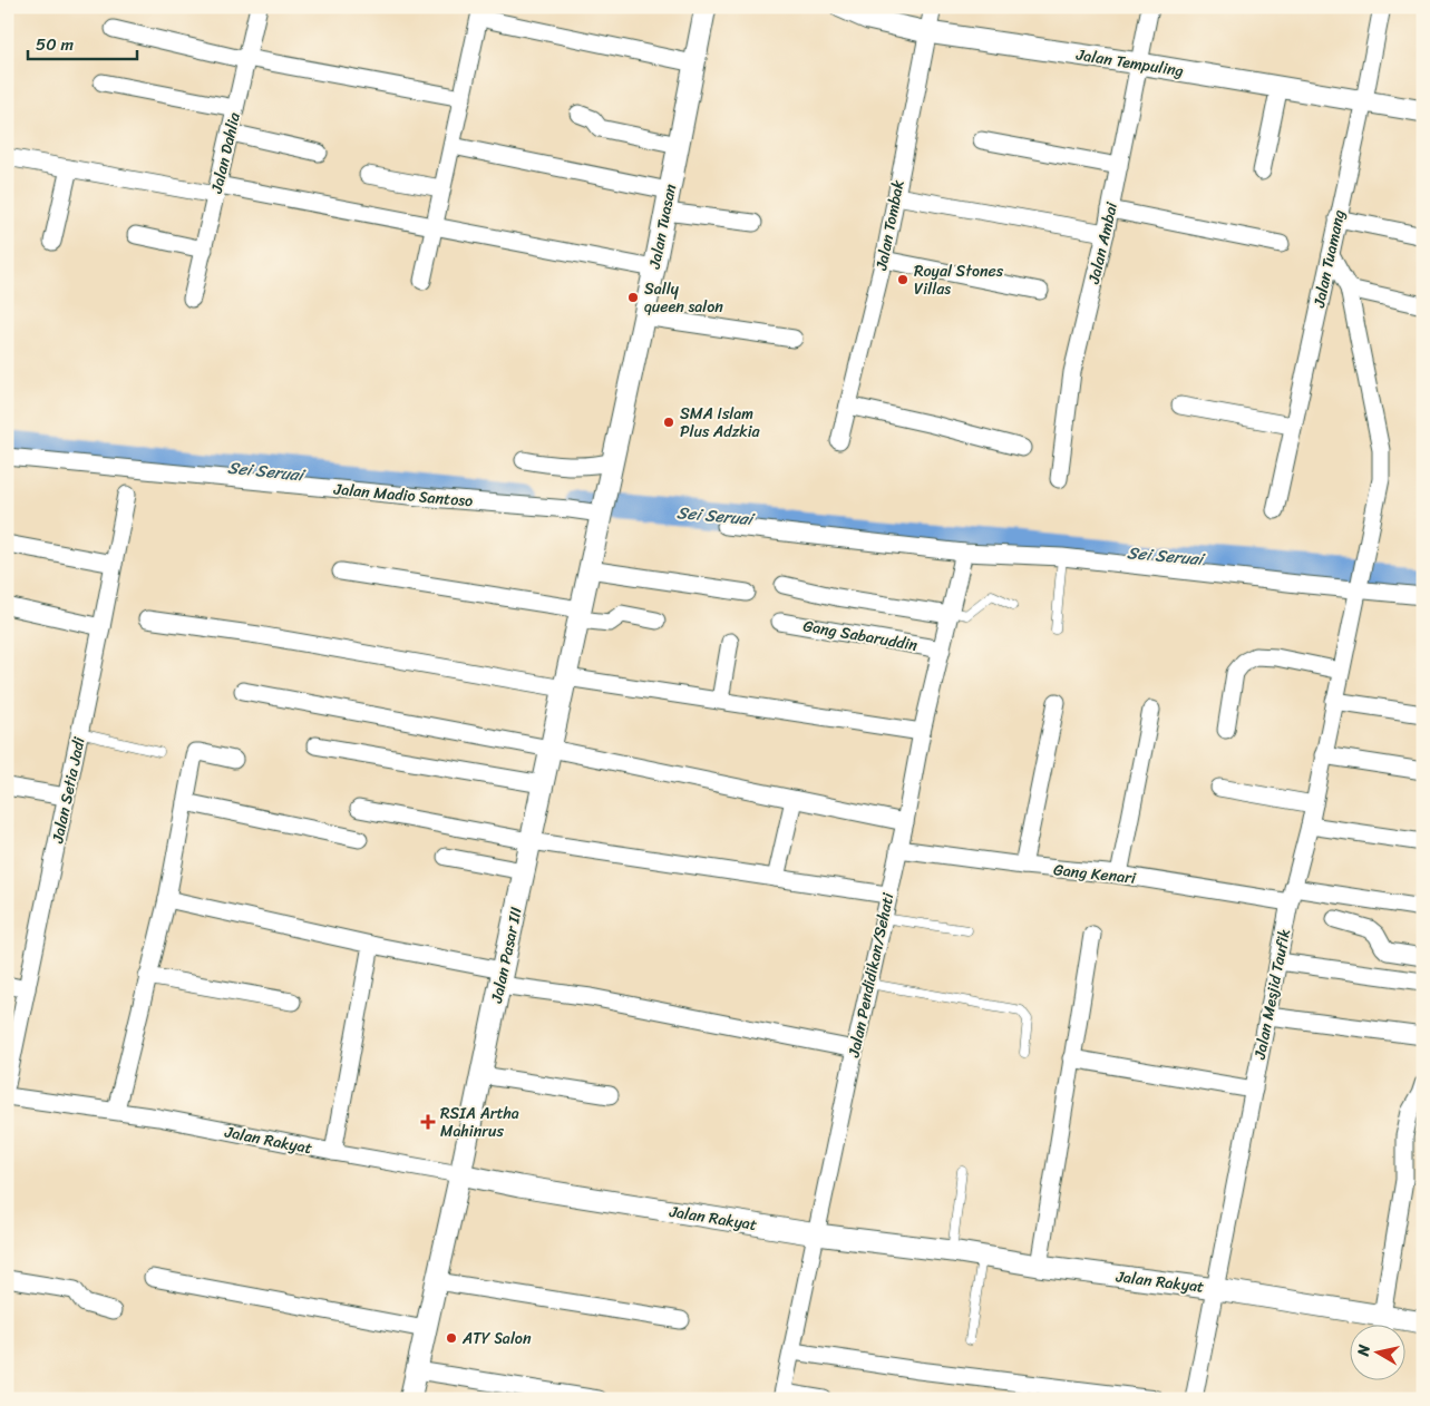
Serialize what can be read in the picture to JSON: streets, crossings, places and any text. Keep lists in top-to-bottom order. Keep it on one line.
{"streets":{"street":["Jalan Tempuling","Jalan Dahlia","Jalan Tombak","Jalan Tuasan","Jalan Ambai","Jalan Tuamang","Jalan Madio Santoso","Gang Sabaruddin","Jalan Setia Jadi","Gang Kenari","Jalan Pasar III","Jalan Pendidikan/Sehati","Jalan Mesjid Taufik","Jalan Rakyat"]},"crossings":[["Jalan Tempuling","Jalan Tombak"],["Jalan Tempuling","Jalan Ambai"],["Jalan Tempuling","Jalan Tuamang"],["Jalan Tuasan","Jalan Madio Santoso"],["Jalan Tuasan","Jalan Pasar III"],["Jalan Tuamang","Jalan Mesjid Taufik"],["Jalan Madio Santoso","Jalan Pasar III"],["Gang Sabaruddin","Jalan Pendidikan/Sehati"],["Gang Kenari","Jalan Pendidikan/Sehati"],["Gang Kenari","Jalan Mesjid Taufik"],["Jalan Pasar III","Jalan Rakyat"],["Jalan Pendidikan/Sehati","Jalan Rakyat"],["Jalan Mesjid Taufik","Jalan Rakyat"]],"water":["Sei Seruai"],"places":{"other":["Royal Stones Villas","Sally queen salon","SMA Islam Plus Adzkia","ATY Salon"],"health":["RSIA Artha Mahinrus"]},"scale_bar":"50 m","north":"left"}
